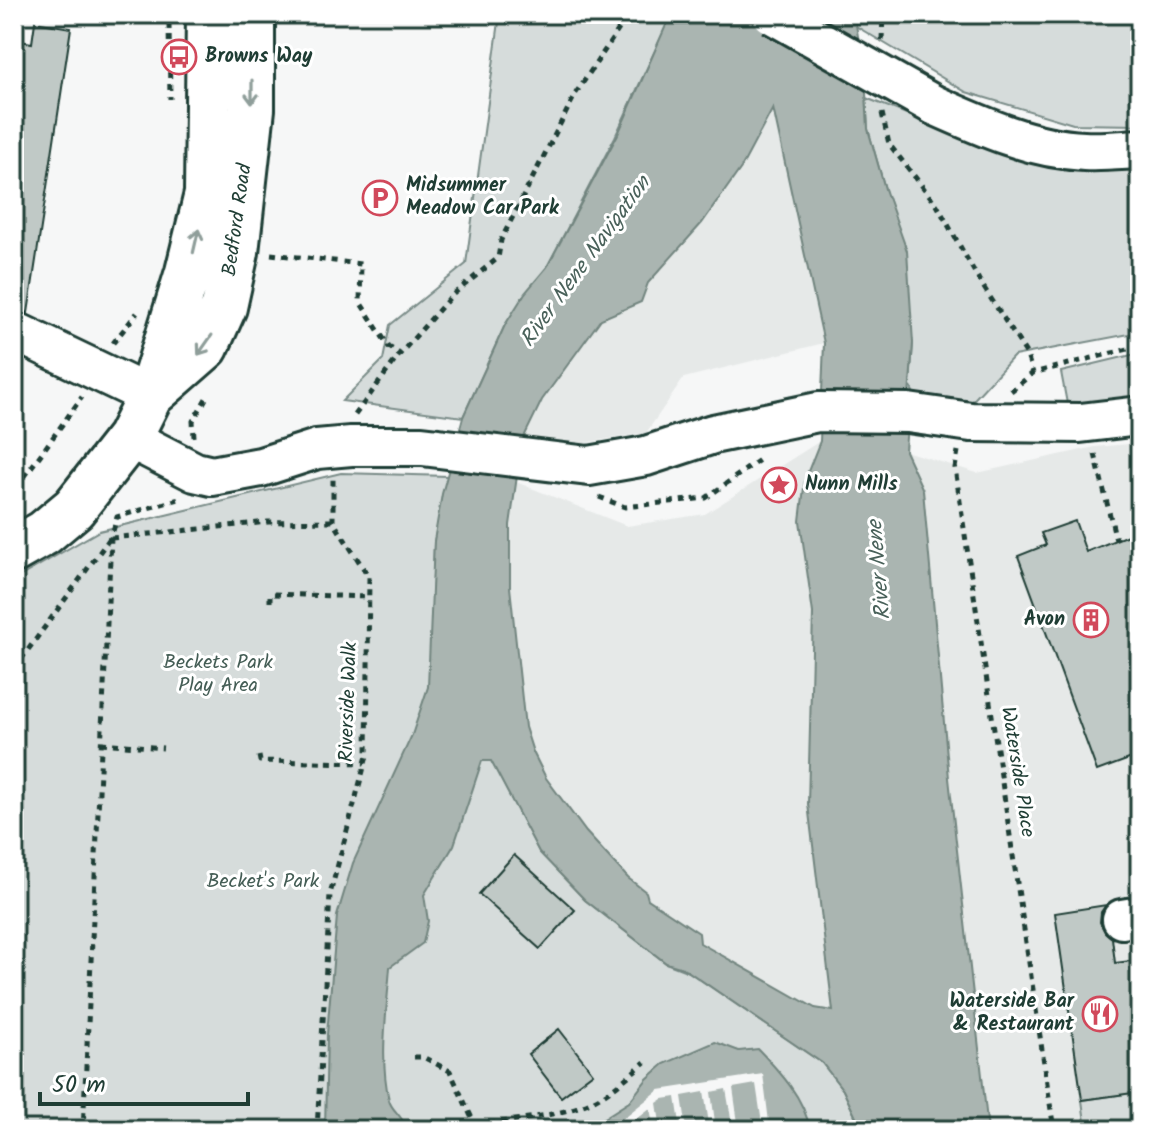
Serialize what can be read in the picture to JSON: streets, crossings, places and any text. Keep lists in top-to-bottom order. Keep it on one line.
{"streets":{"main road":["Bedford Road"],"path":["Riverside Walk","Waterside Place"]},"water":["River Nene Navigation","River Nene"],"parks":["Beckets Park Play Area","Becket's Park"],"places":{"bus stop":["Browns Way"],"parking":["Midsummer Meadow Car Park"],"place":["Nunn Mills"],"building":["Avon"],"restaurant":["Waterside Bar & Restaurant"]},"scale_bar":"50 m"}
